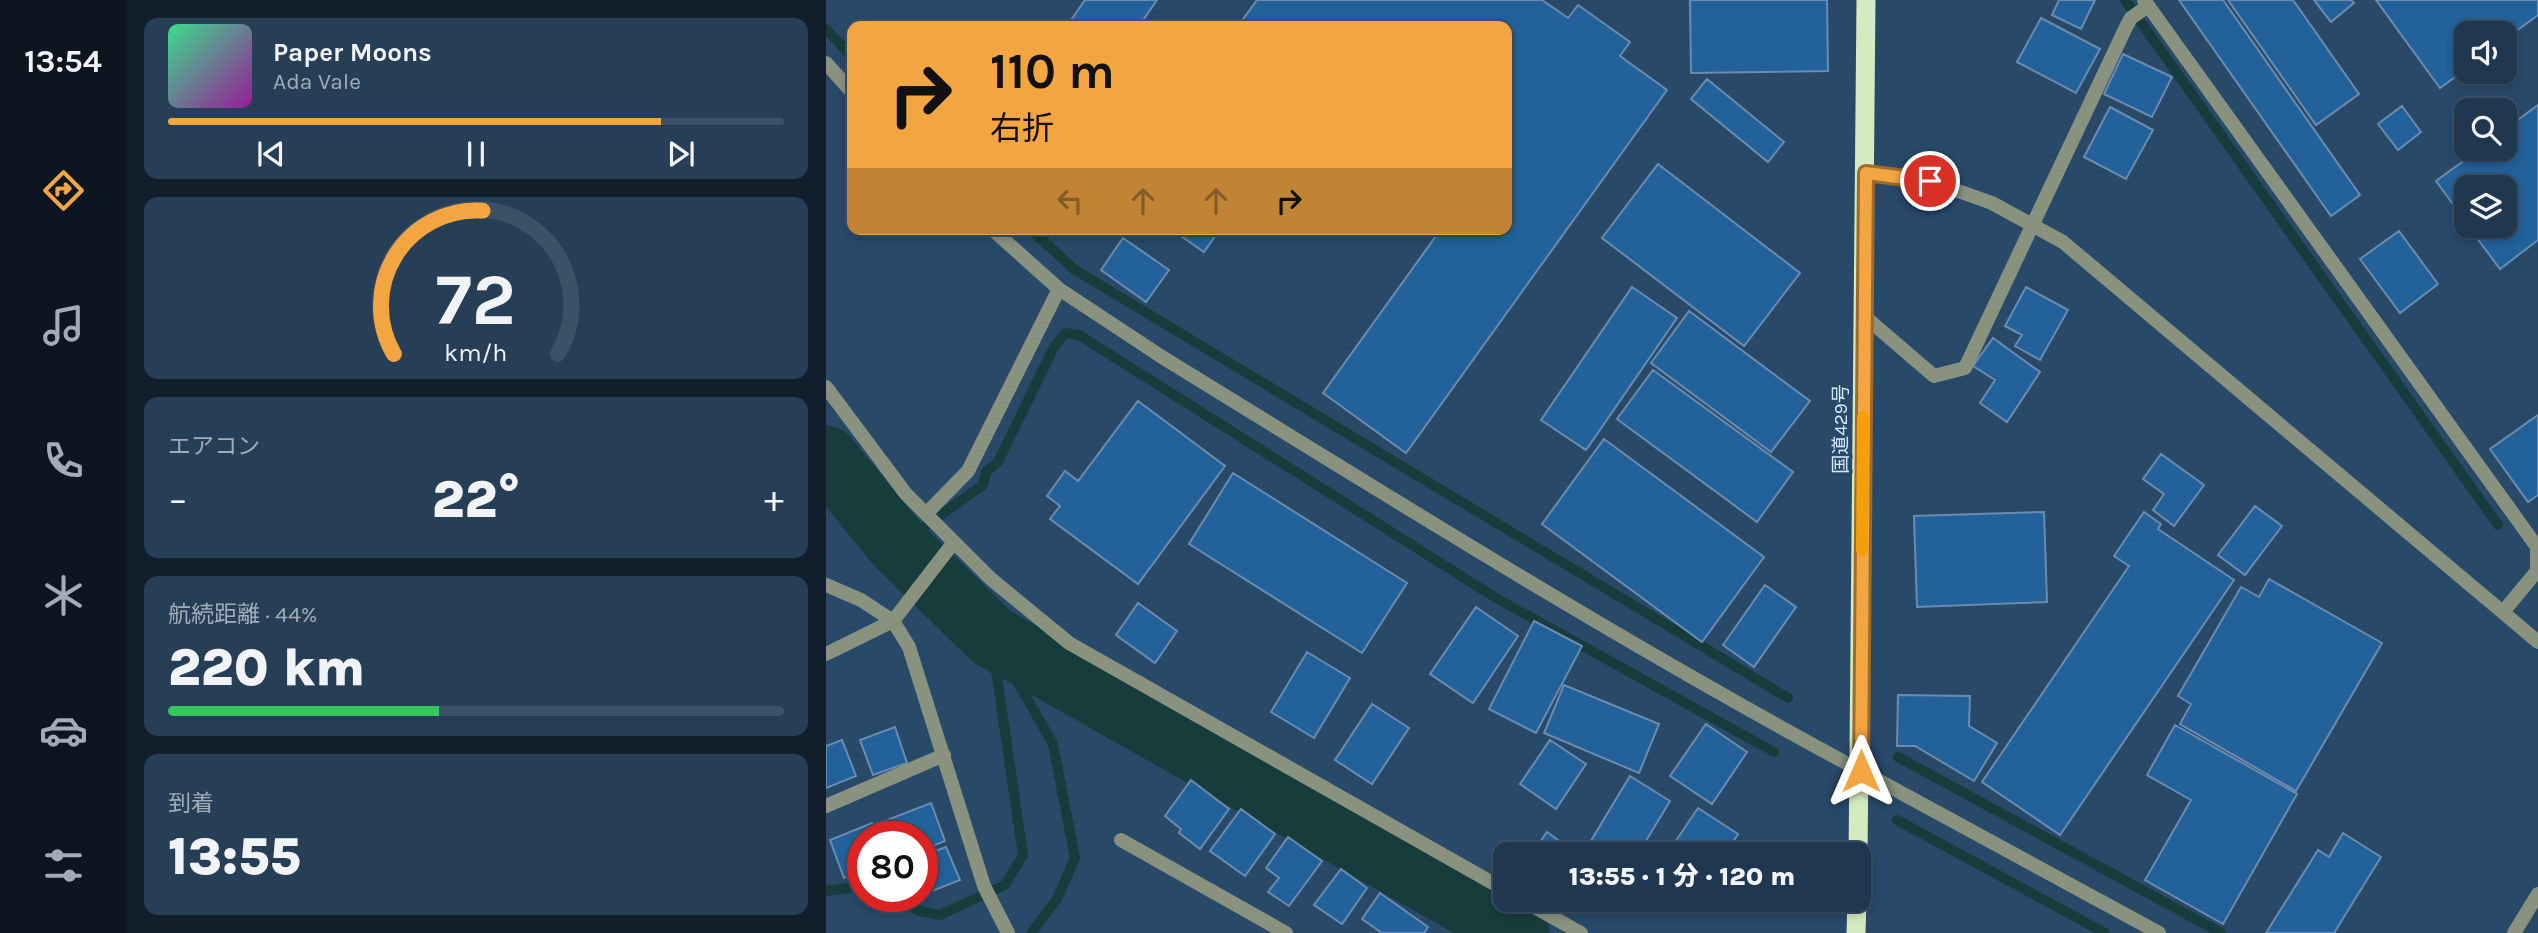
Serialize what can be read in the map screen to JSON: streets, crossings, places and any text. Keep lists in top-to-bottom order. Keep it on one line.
{"streets":{"highway":["国道429号"]},"page":{"tabs":"13:54","turn":["110 m","右折"],"song":["Paper Moons","Ada Vale"],"tile":["エアコン",["航続距離 · 44%","220 km"],["到着","13:55"]],"heat":["−","22°","+"],"limit":"80","trip":"13:55 · 1 分 · 120 m","gauge":["72","km/h"]}}
